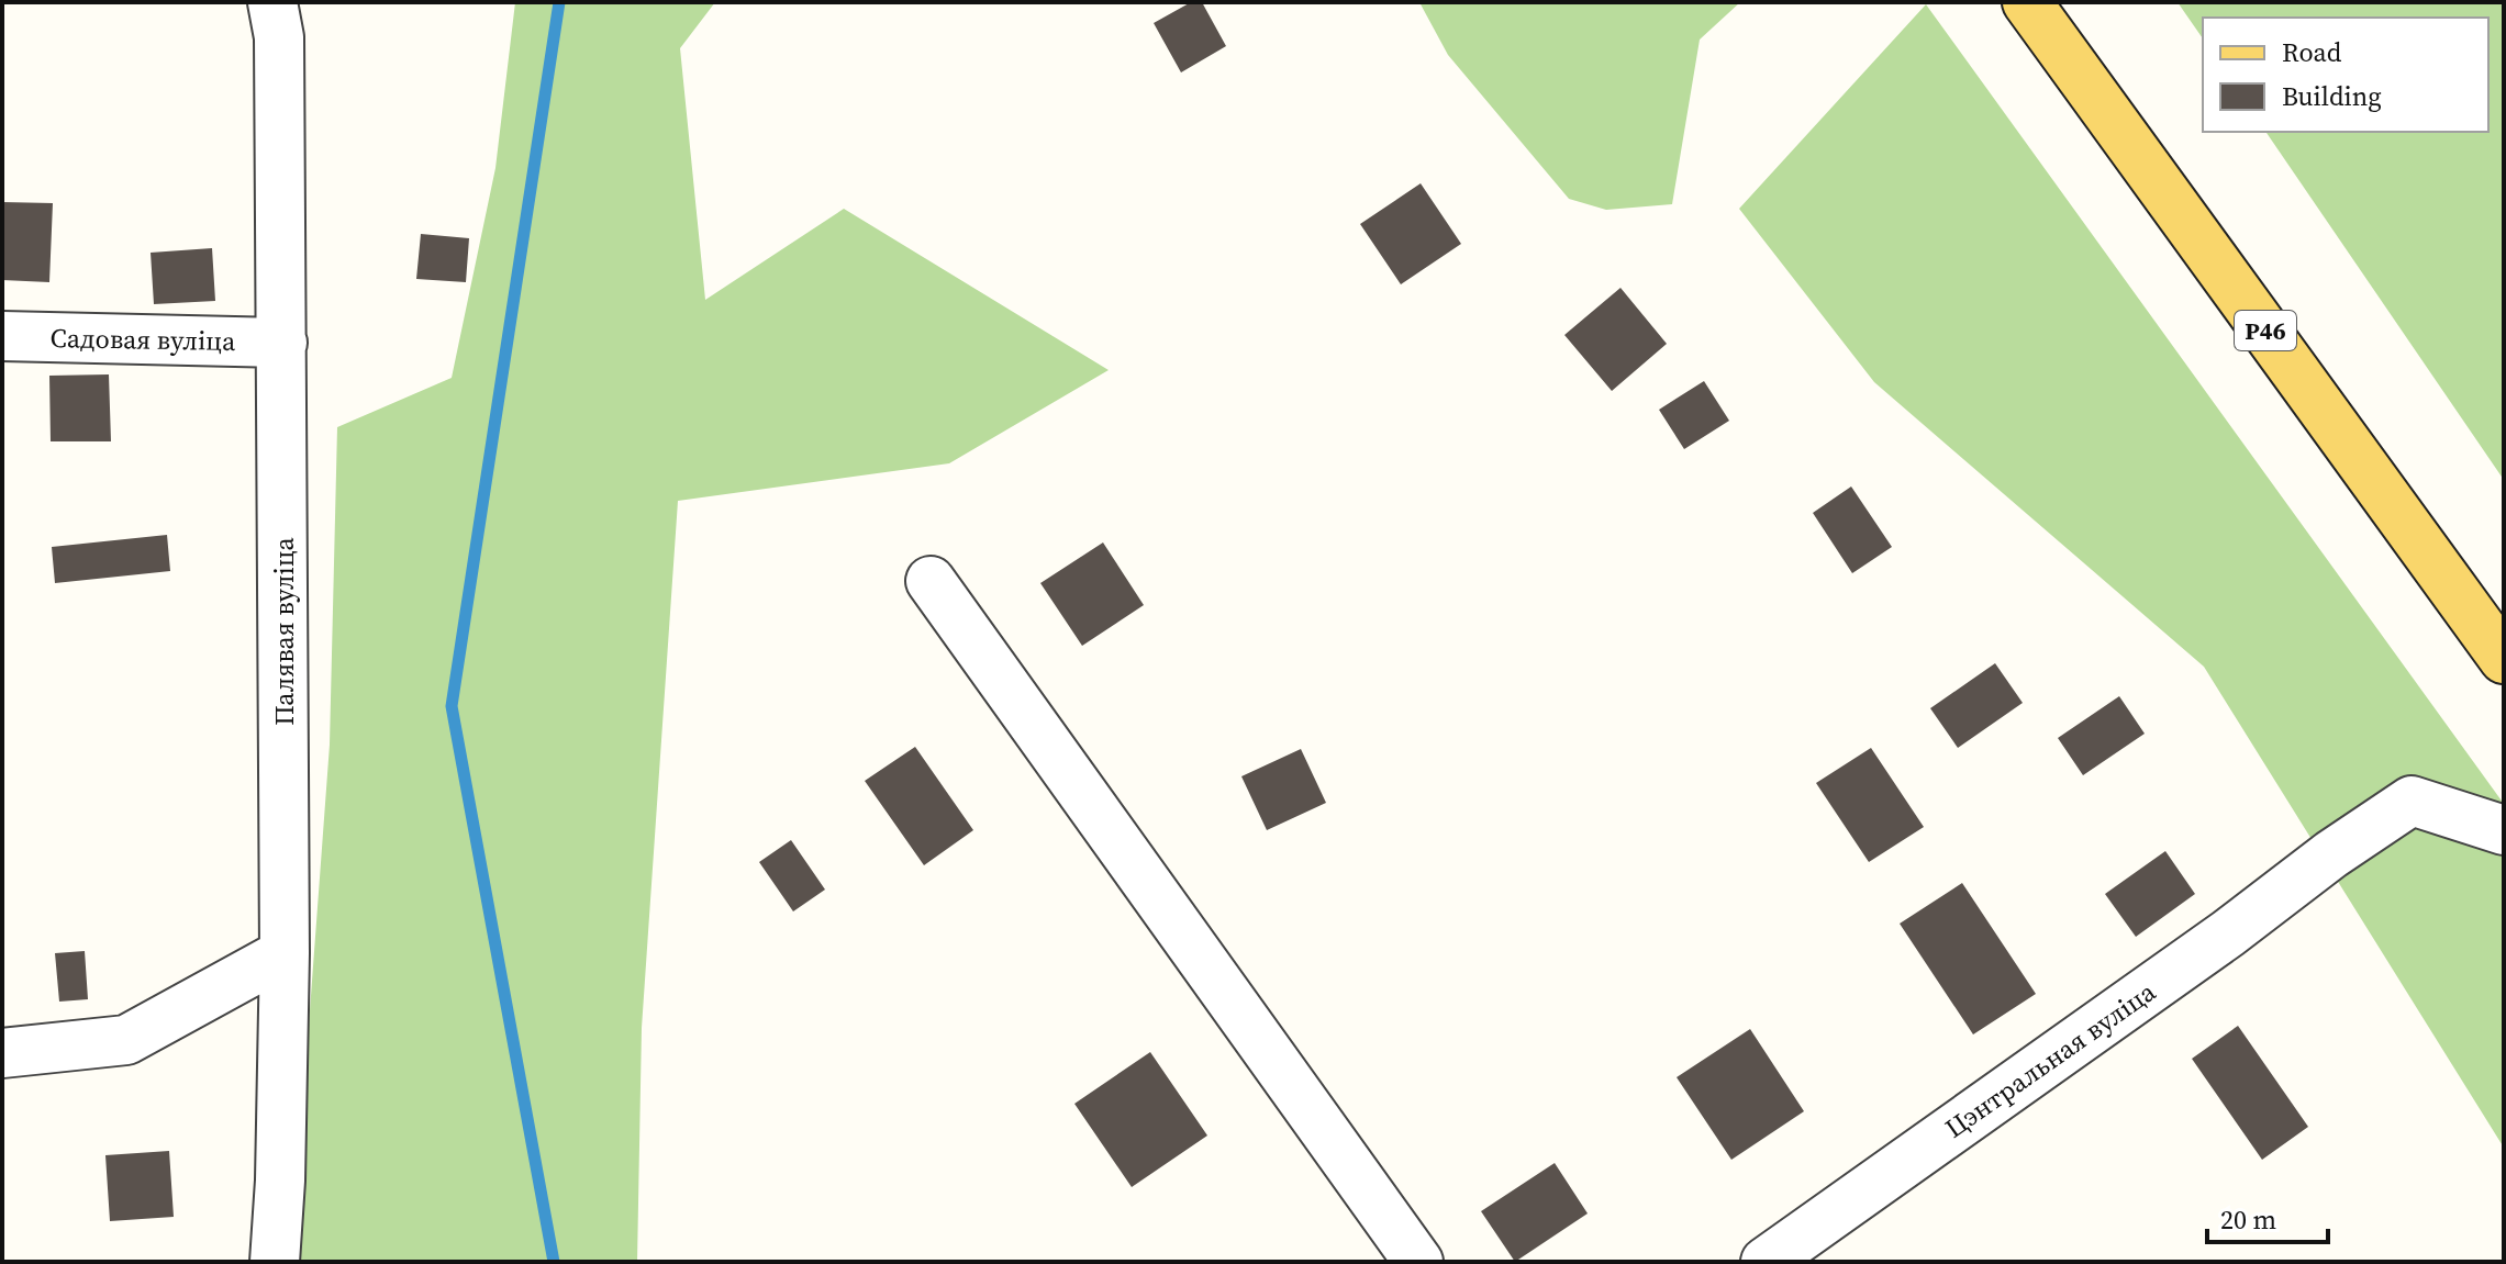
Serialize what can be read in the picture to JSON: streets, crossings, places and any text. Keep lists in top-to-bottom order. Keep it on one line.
{"streets":{"main road":["Р46"],"street":["Садовая вуліца","Палявая вуліца","Цэнтральная вуліца"]},"crossings":[["Садовая вуліца","Палявая вуліца"]],"legend":["Road","Building"],"scale_bar":"20 m"}
